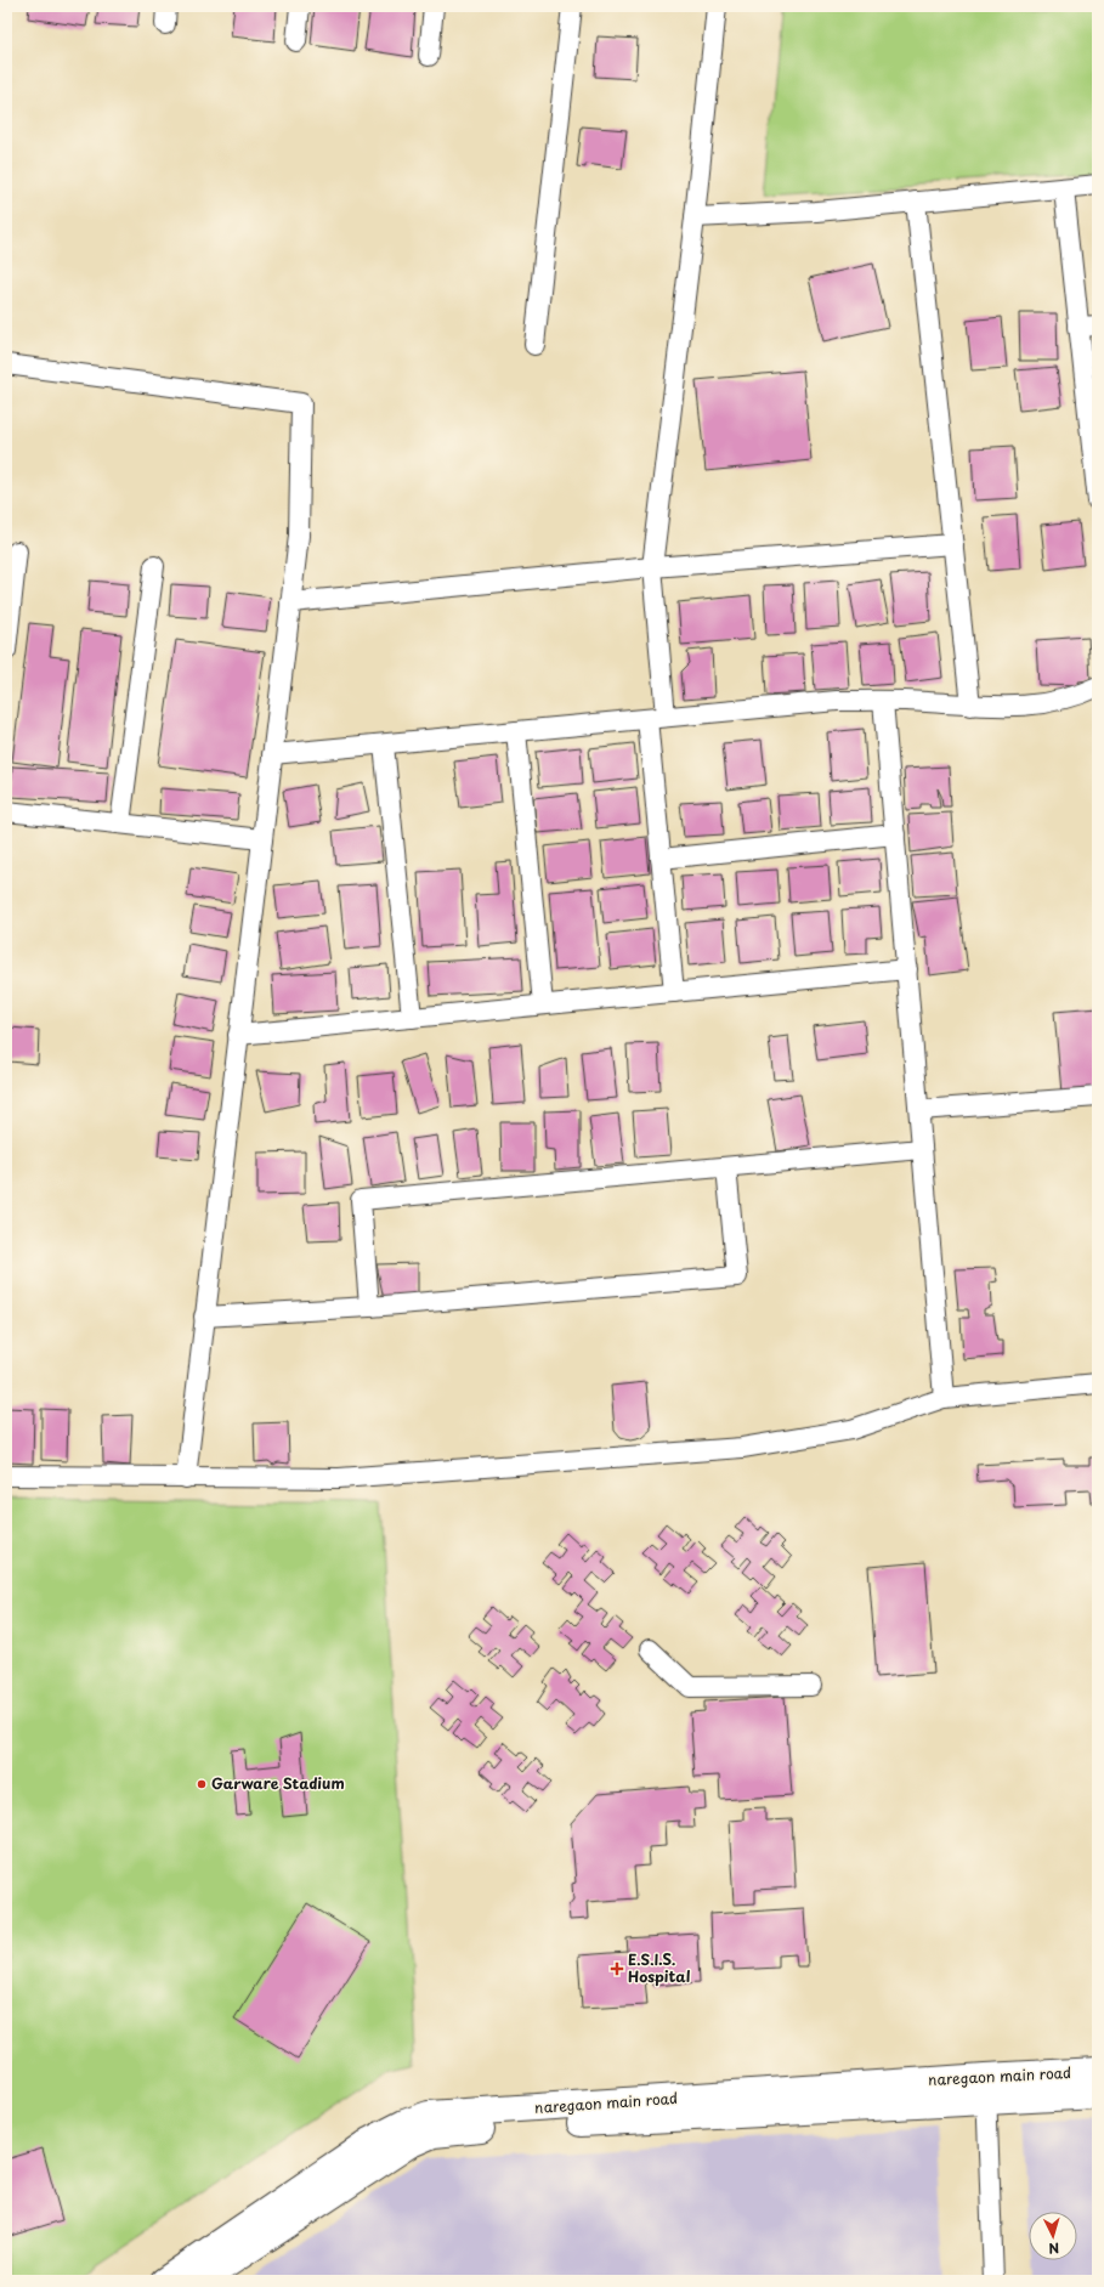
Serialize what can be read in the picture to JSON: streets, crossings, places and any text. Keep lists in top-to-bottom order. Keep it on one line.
{"streets":{"street":["naregaon main road"]},"places":{"other":["Garware Stadium"],"health":["E.S.I.S. Hospital"]},"north":"bottom"}
